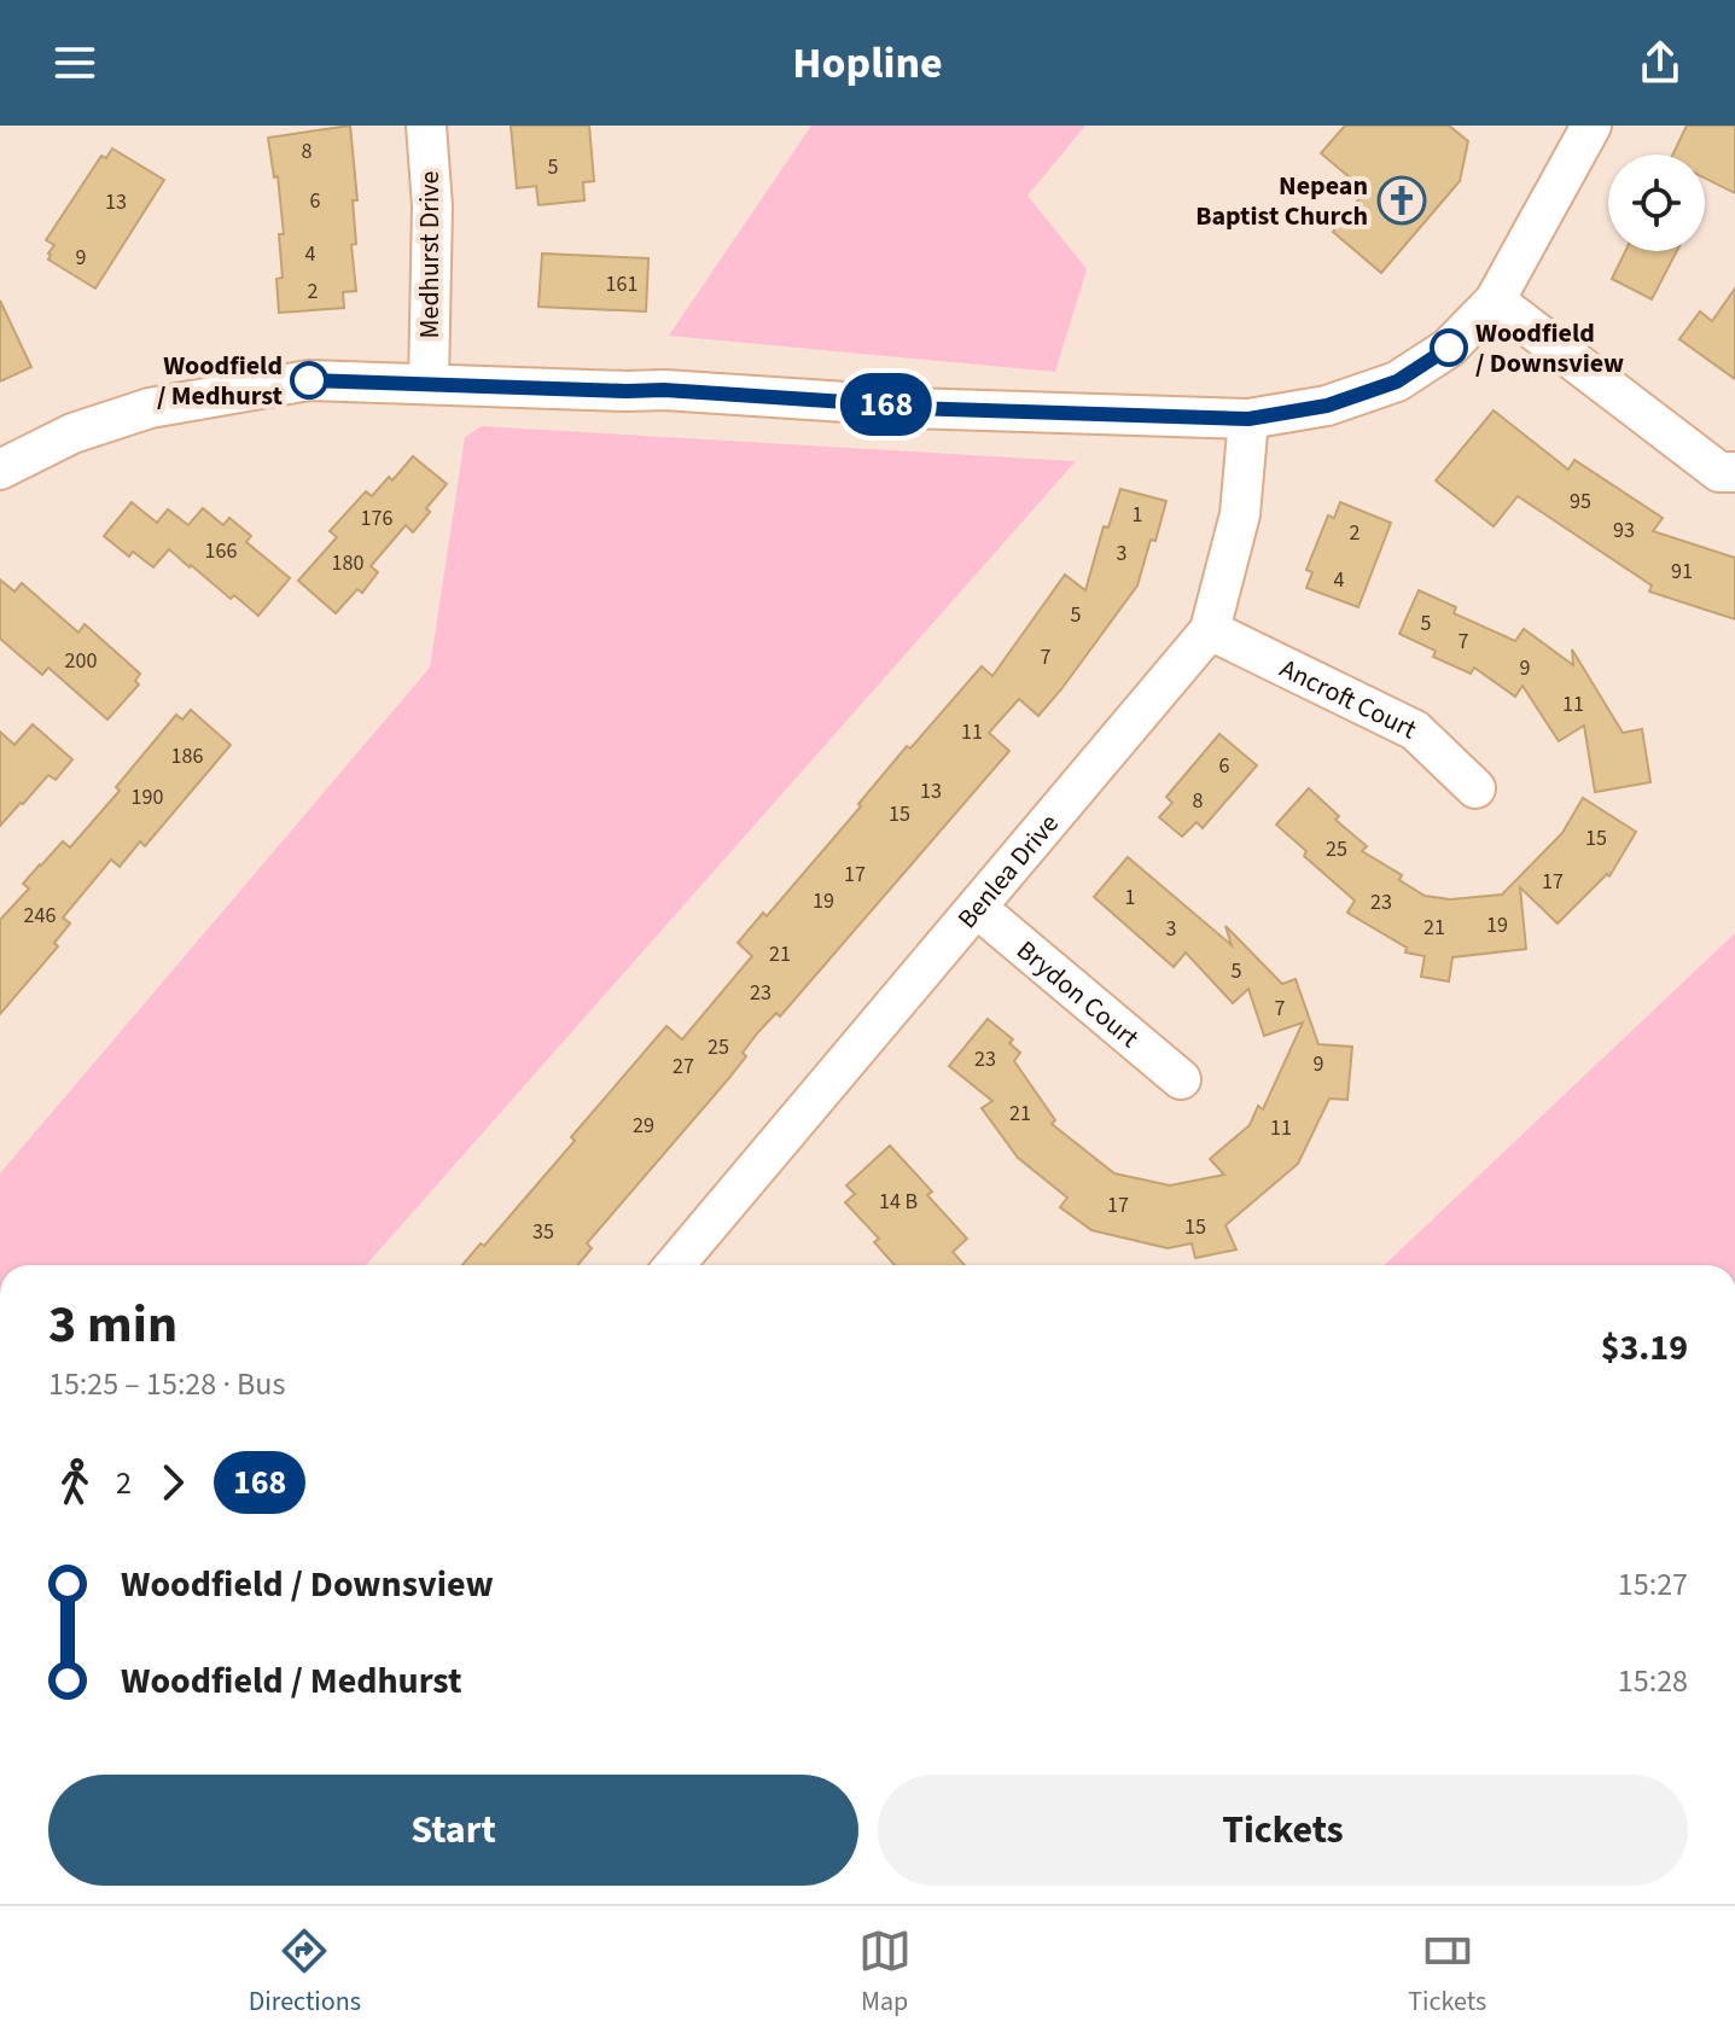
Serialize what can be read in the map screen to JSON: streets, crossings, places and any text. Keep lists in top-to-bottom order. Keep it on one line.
{"streets":{"street":["Medhurst Drive","Ancroft Court","Benlea Drive","Brydon Court"]},"crossings":[["Ancroft Court","Benlea Drive"],["Benlea Drive","Brydon Court"]],"places":{"church":["Nepean Baptist Church"],"other":["Woodfield / Downsview","Woodfield / Medhurst"]},"lines":["bus line 168"],"house_numbers":["8","5","6","13","4","9","161","2","95","1","176","93","2","166","3","180","91","4","5","5","7","7","200","9","11","11","186","6","13","190","8","15","15","25","17","17","1","19","23","246","19","21","3","21","5","23","7","25","23","9","27","21","29","11","14 B","17","15","35"],"page":{"header":"Hopline","on_map":"168","heading":["3 min","15:25 – 15:28 · Bus","$3.19"],"legs":["2","168"],"list":[{"name":"Woodfield / Downsview","value":"15:27"},{"name":"Woodfield / Medhurst","value":"15:28"}],"buttons":["Start","Tickets"],"tabs":["Directions","Map","Tickets"]}}
